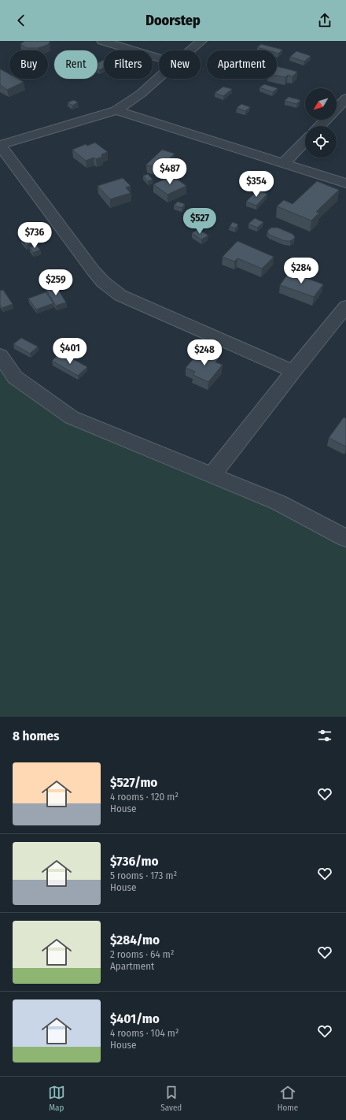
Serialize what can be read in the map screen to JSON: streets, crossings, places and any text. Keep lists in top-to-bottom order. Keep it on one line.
{"north":"bottom left","page":{"header":"Doorstep","chip":["Buy","Rent","Filters","New","Apartment"],"price":["$487","$354","$527","$736","$284","$259","$401","$248"],"heading":"8 homes","list":[{"name":"$527/mo","note":"4 rooms · 120 m² · House"},{"name":"$736/mo","note":"5 rooms · 173 m² · House"},{"name":"$284/mo","note":"2 rooms · 64 m² · Apartment"},{"name":"$401/mo","note":"4 rooms · 104 m² · House"}],"tabs":["Map","Saved","Home"]}}
